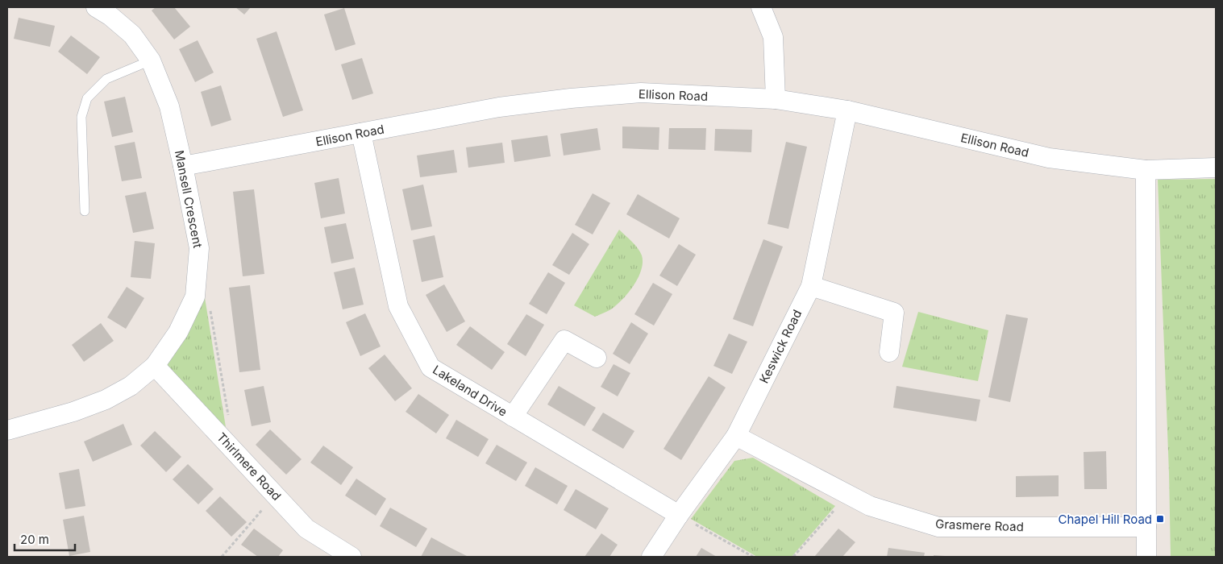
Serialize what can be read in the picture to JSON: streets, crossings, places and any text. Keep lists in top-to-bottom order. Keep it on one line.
{"streets":{"street":["Ellison Road","Mansell Crescent","Keswick Road","Lakeland Drive","Thirlmere Road","Grasmere Road"]},"crossings":[["Ellison Road","Mansell Crescent"],["Ellison Road","Keswick Road"],["Ellison Road","Lakeland Drive"],["Mansell Crescent","Thirlmere Road"],["Keswick Road","Lakeland Drive"],["Keswick Road","Grasmere Road"]],"places":{"transit":["Chapel Hill Road"]},"scale_bar":"20 m"}
